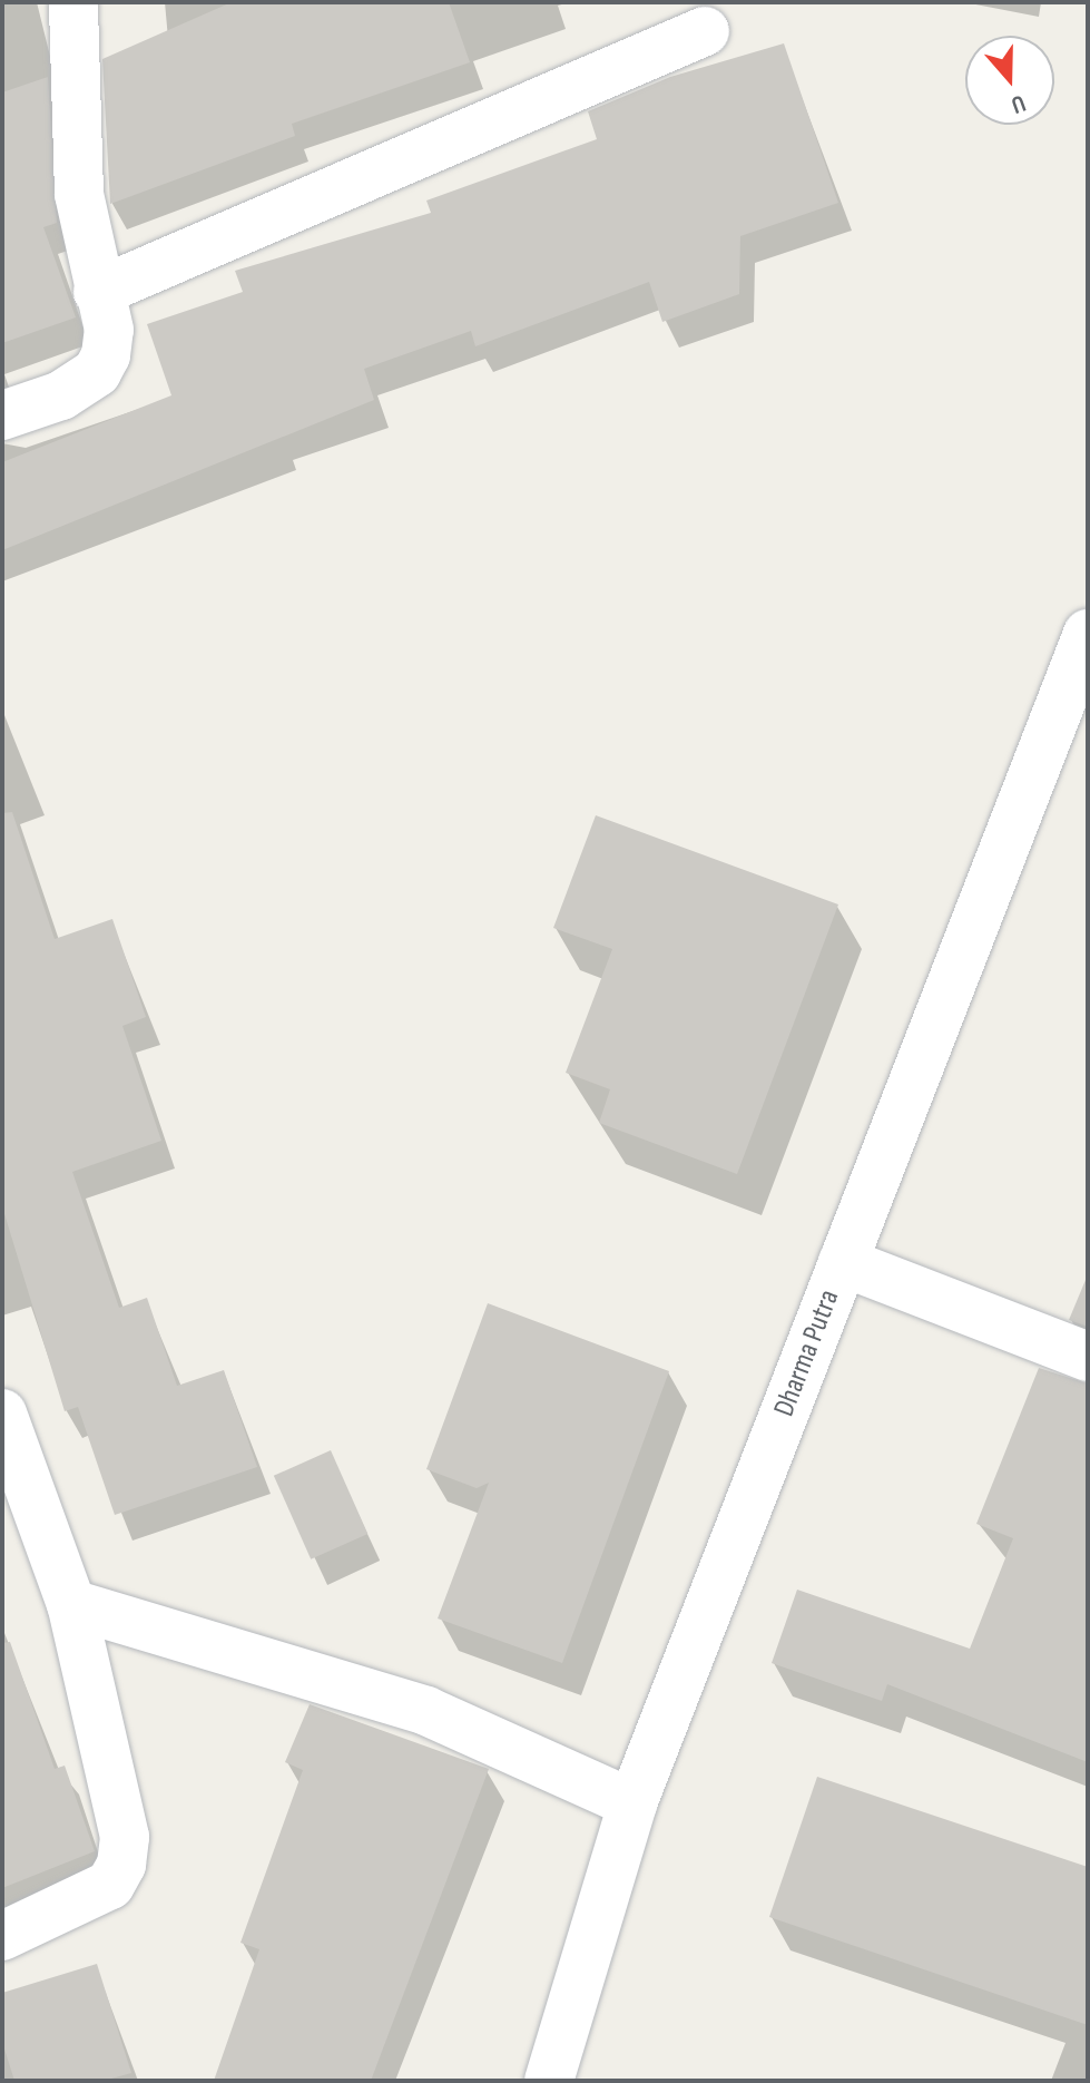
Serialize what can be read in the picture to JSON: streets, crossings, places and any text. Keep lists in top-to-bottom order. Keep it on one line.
{"streets":{"street":["Dharma Putra"]},"north":"bottom"}
